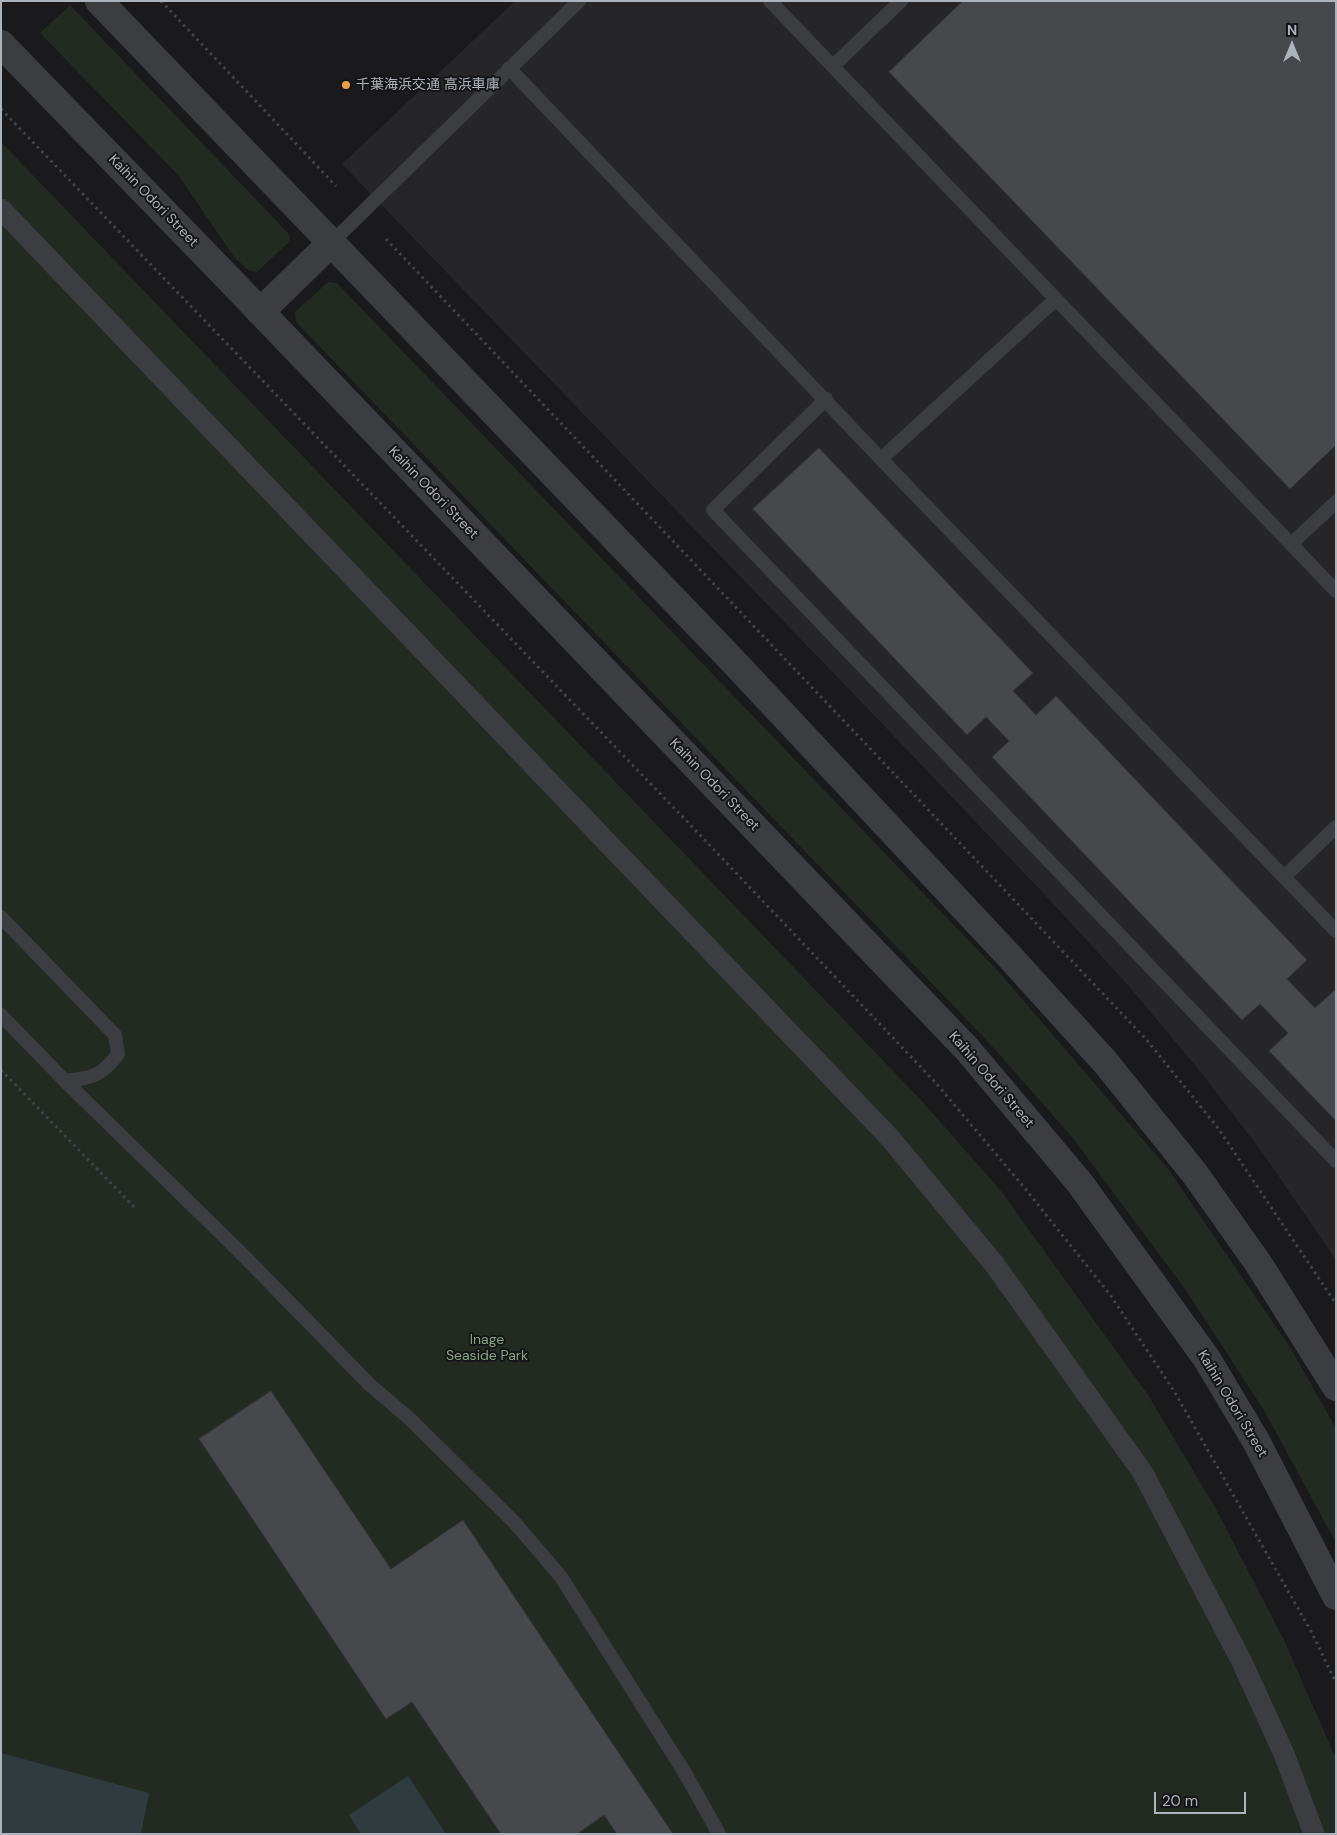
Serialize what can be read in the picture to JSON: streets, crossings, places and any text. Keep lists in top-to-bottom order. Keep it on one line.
{"streets":{"street":["Kaihin Odori Street"]},"parks":["Inage Seaside Park"],"places":["千葉海浜交通 高浜車庫"],"scale_bar":"20 m","north":"top"}
